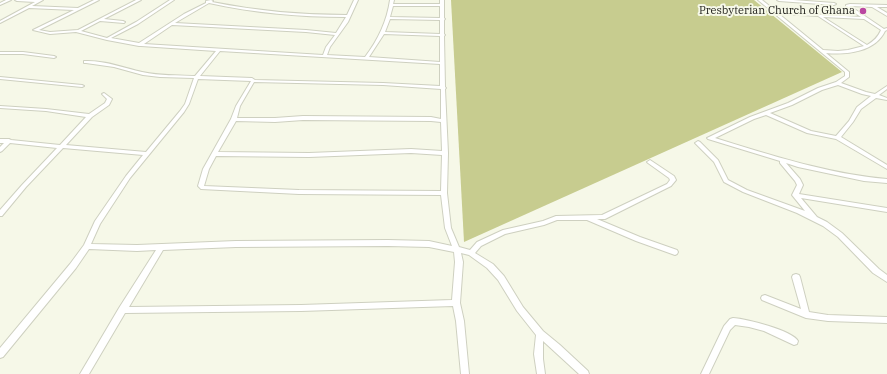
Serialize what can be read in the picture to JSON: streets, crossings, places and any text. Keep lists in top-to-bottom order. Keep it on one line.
{"places":["Presbyterian Church of Ghana"]}
